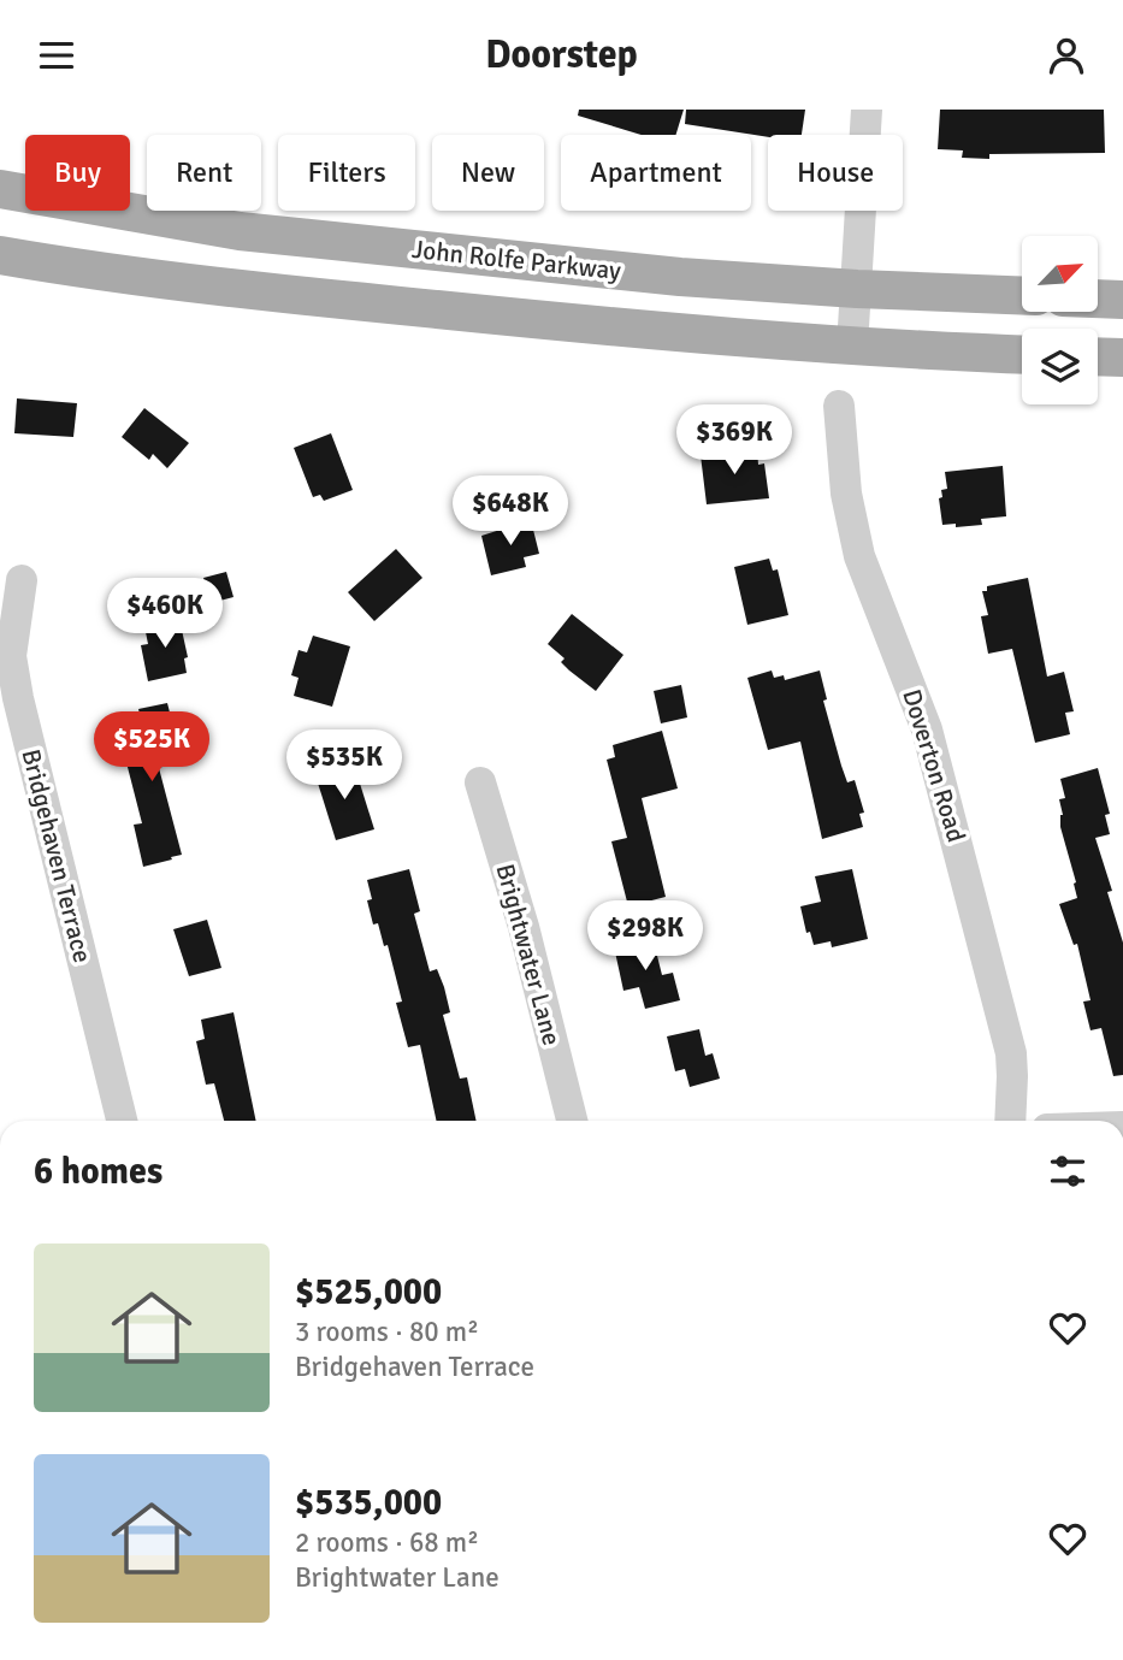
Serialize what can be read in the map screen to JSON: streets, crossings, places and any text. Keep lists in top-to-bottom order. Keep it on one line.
{"streets":{"main road":["John Rolfe Parkway"],"street":["Doverton Road","Bridgehaven Terrace","Brightwater Lane"]},"north":"top right","page":{"header":"Doorstep","chip":["Buy","Rent","Filters","New","Apartment","House"],"price":["$369K","$648K","$460K","$525K","$535K","$298K"],"heading":"6 homes","list":[{"name":"$525,000","note":"3 rooms · 80 m² · Bridgehaven Terrace"},{"name":"$535,000","note":"2 rooms · 68 m² · Brightwater Lane"}]}}
